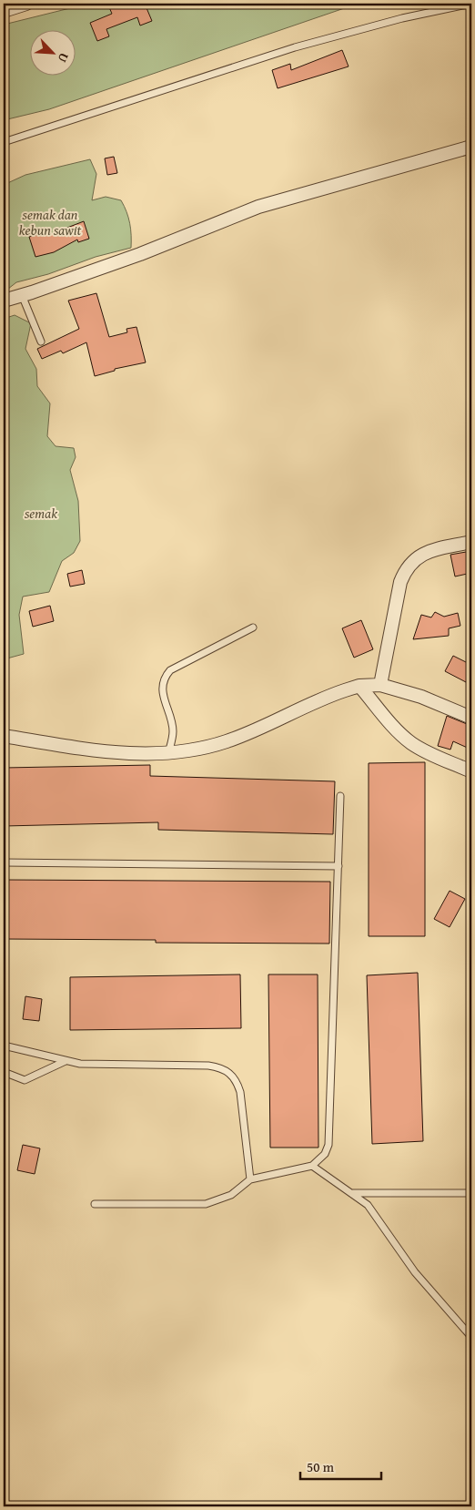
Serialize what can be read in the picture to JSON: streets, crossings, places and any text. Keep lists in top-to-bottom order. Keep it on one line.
{"parks":["semak dan kebun sawit","semak"],"scale_bar":"50 m","north":"bottom right"}
